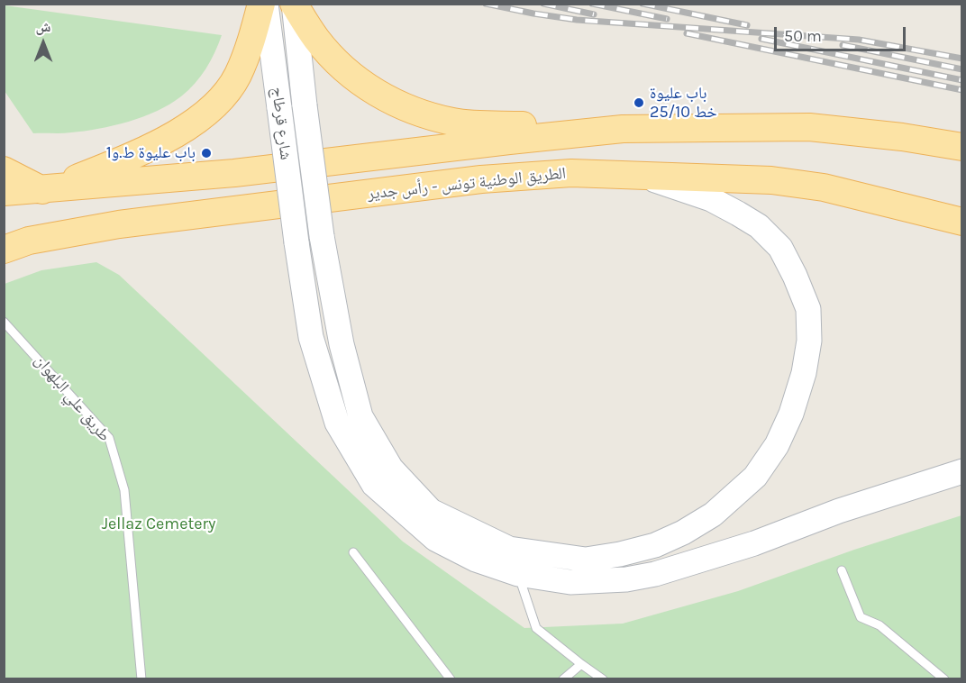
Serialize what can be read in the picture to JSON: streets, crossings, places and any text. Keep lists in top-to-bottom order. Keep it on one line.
{"streets":{"main road":["شارع قرطاج","الطريق الوطنية تونس - رأس جدير"],"lane":["طريق علي البلهوان"]},"parks":["Jellaz Cemetery"],"places":["باب عليوة خط 25/10","باب عليوة ط.و1"],"scale_bar":"50 m","north":"top"}
